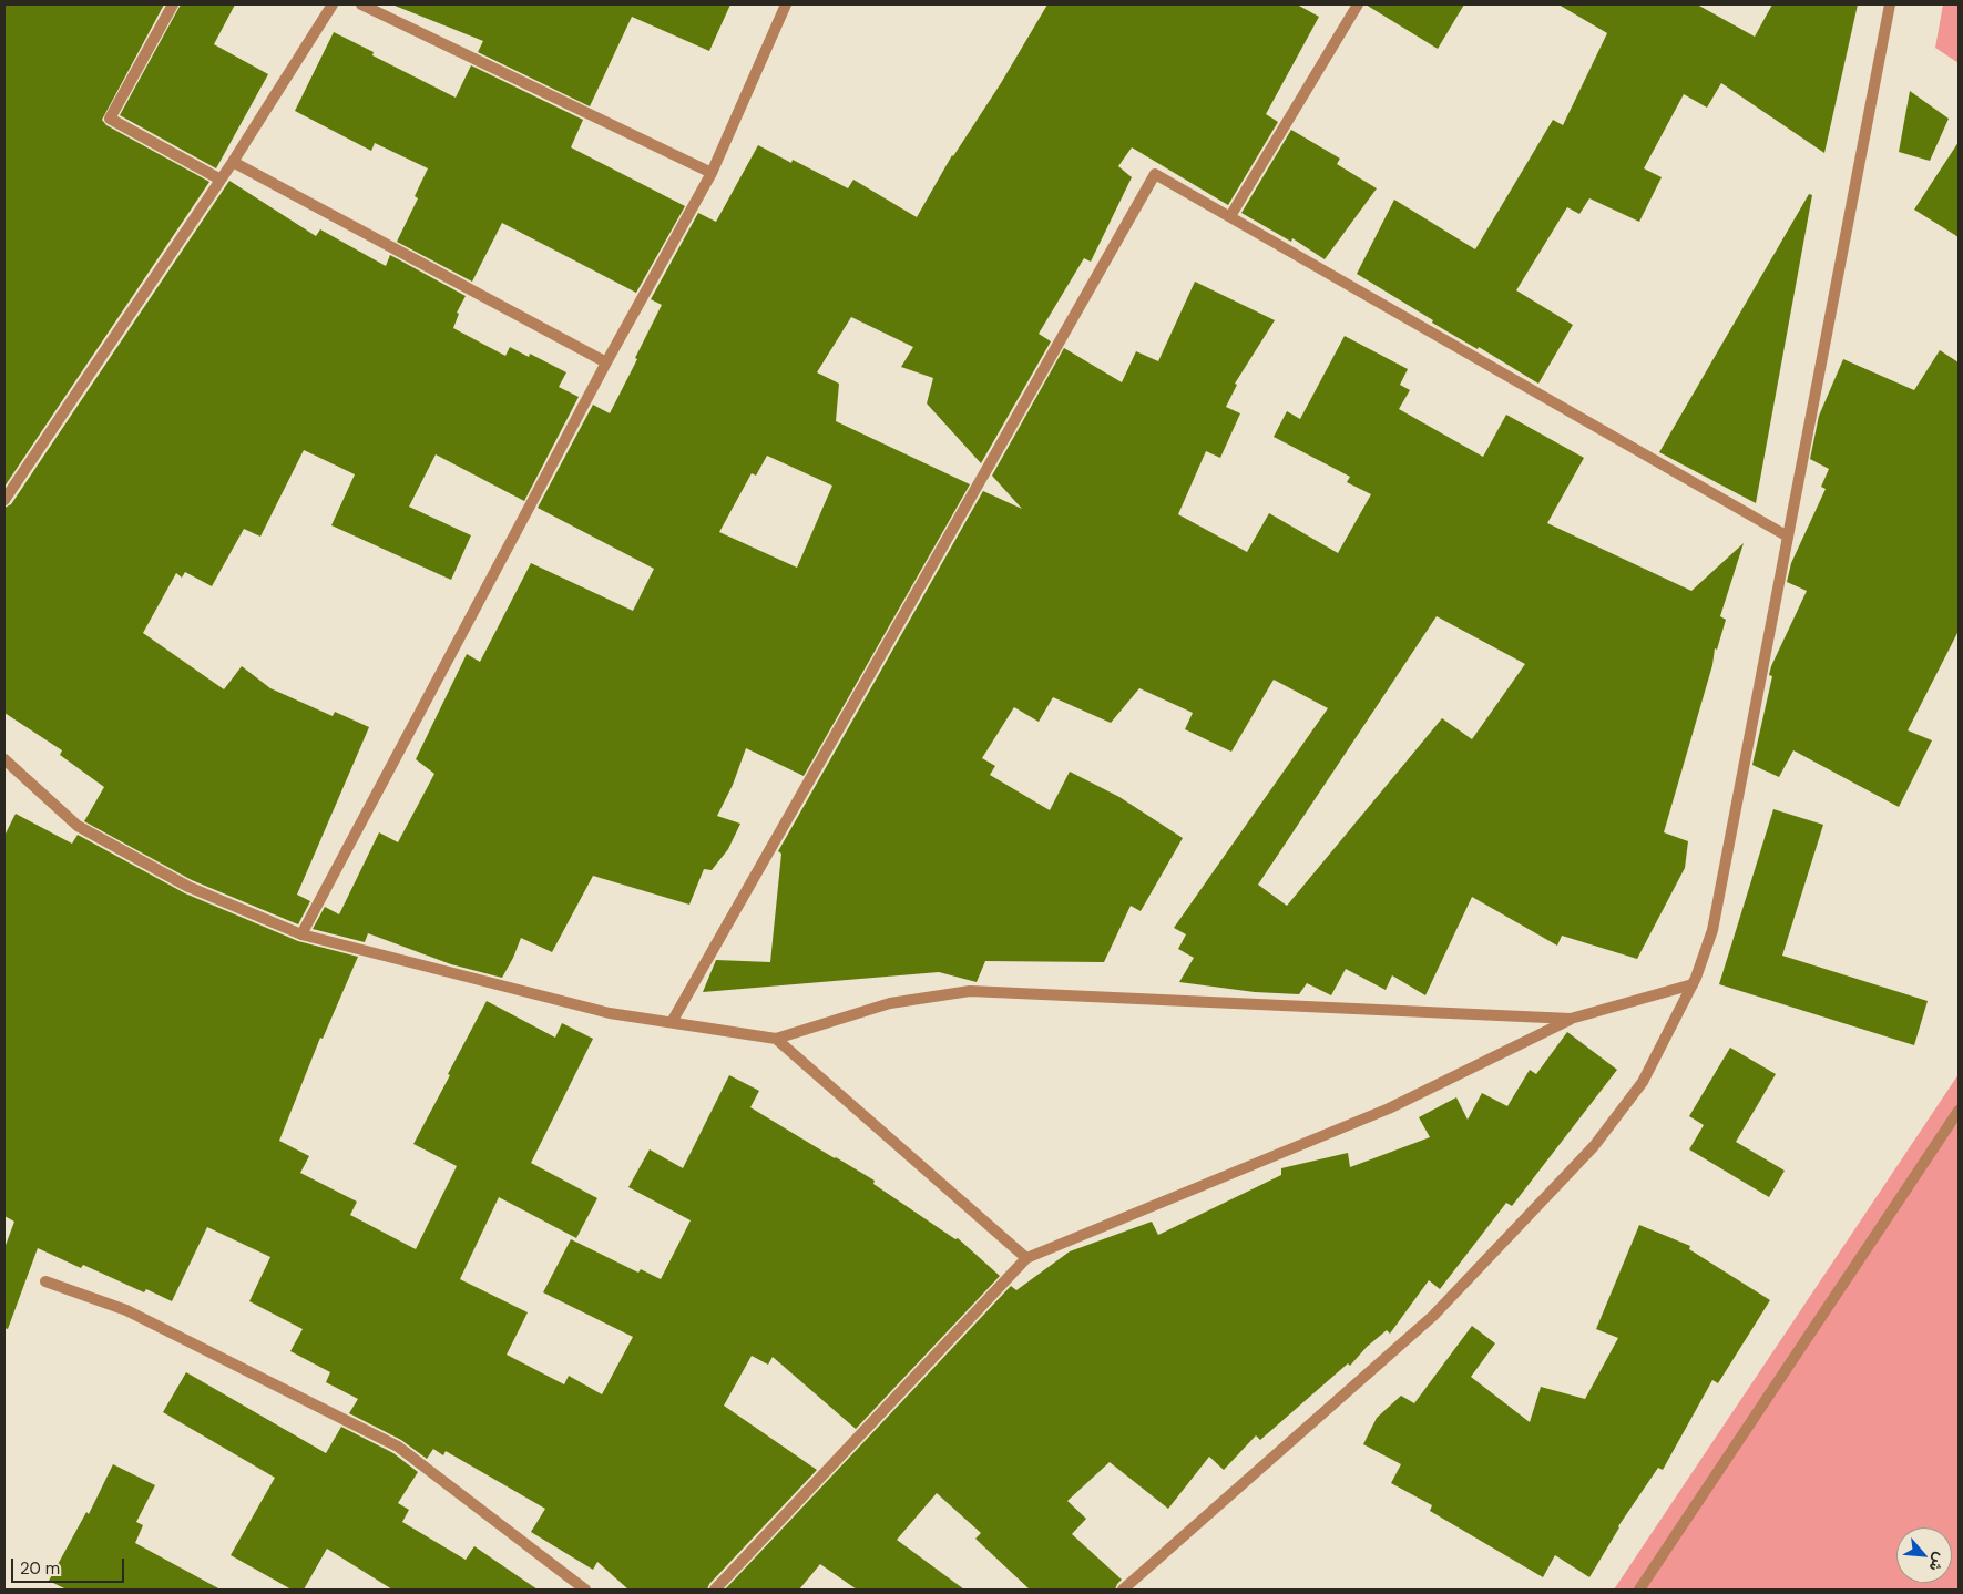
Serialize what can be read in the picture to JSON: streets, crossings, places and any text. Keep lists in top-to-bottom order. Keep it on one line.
{"scale_bar":"20 m","north":"bottom right"}
